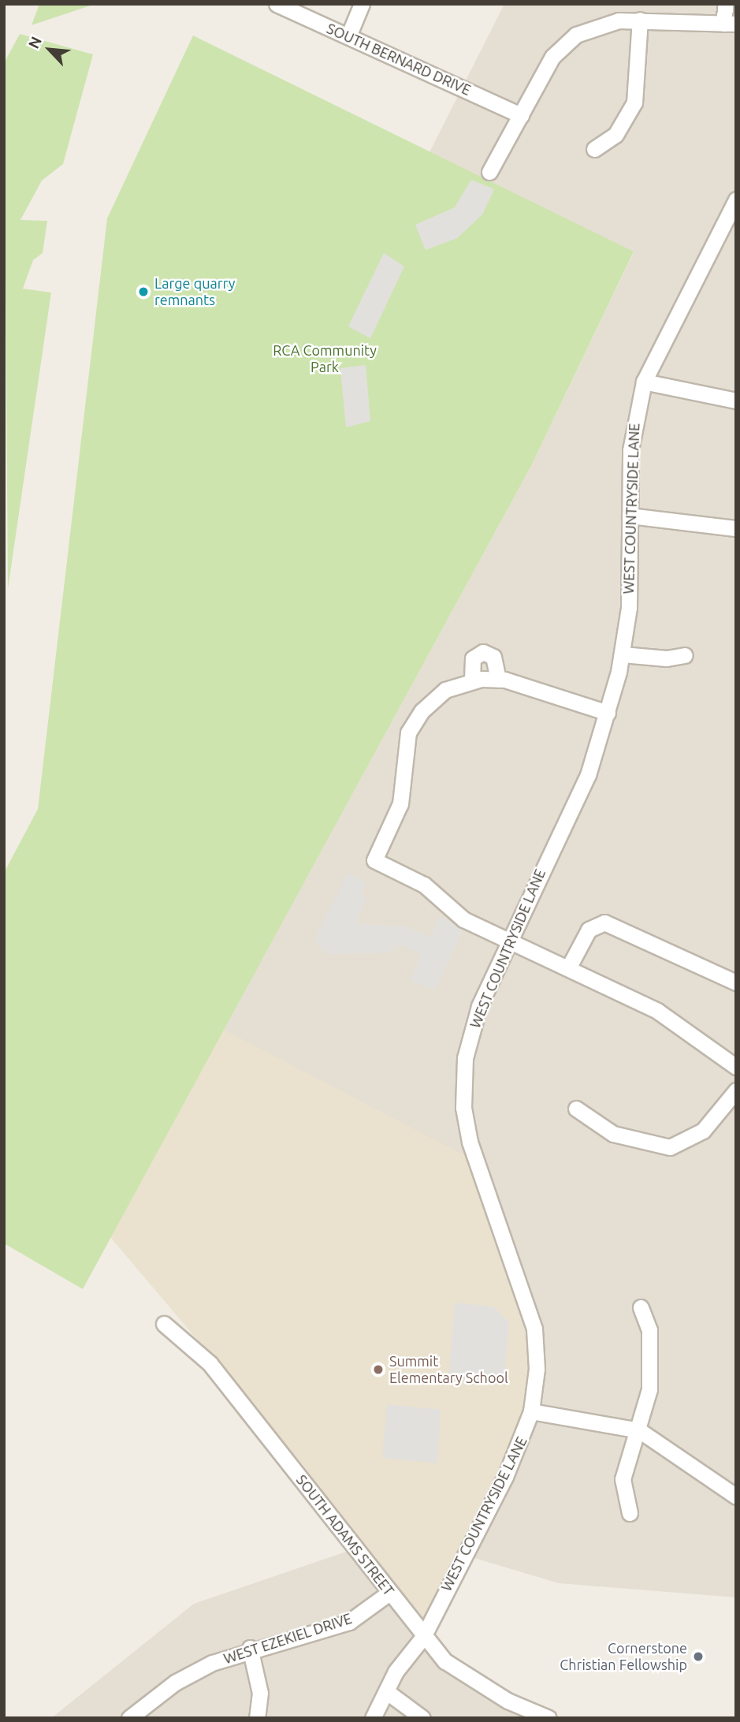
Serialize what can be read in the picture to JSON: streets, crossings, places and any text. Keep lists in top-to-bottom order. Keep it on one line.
{"streets":{"street":["SOUTH BERNARD DRIVE","WEST COUNTRYSIDE LANE","SOUTH ADAMS STREET","WEST EZEKIEL DRIVE"]},"crossings":[["WEST COUNTRYSIDE LANE","SOUTH ADAMS STREET"],["SOUTH ADAMS STREET","WEST EZEKIEL DRIVE"]],"parks":["RCA Community Park"],"places":["Large quarry remnants","Summit Elementary School","Cornerstone Christian Fellowship"],"north":"top left"}
